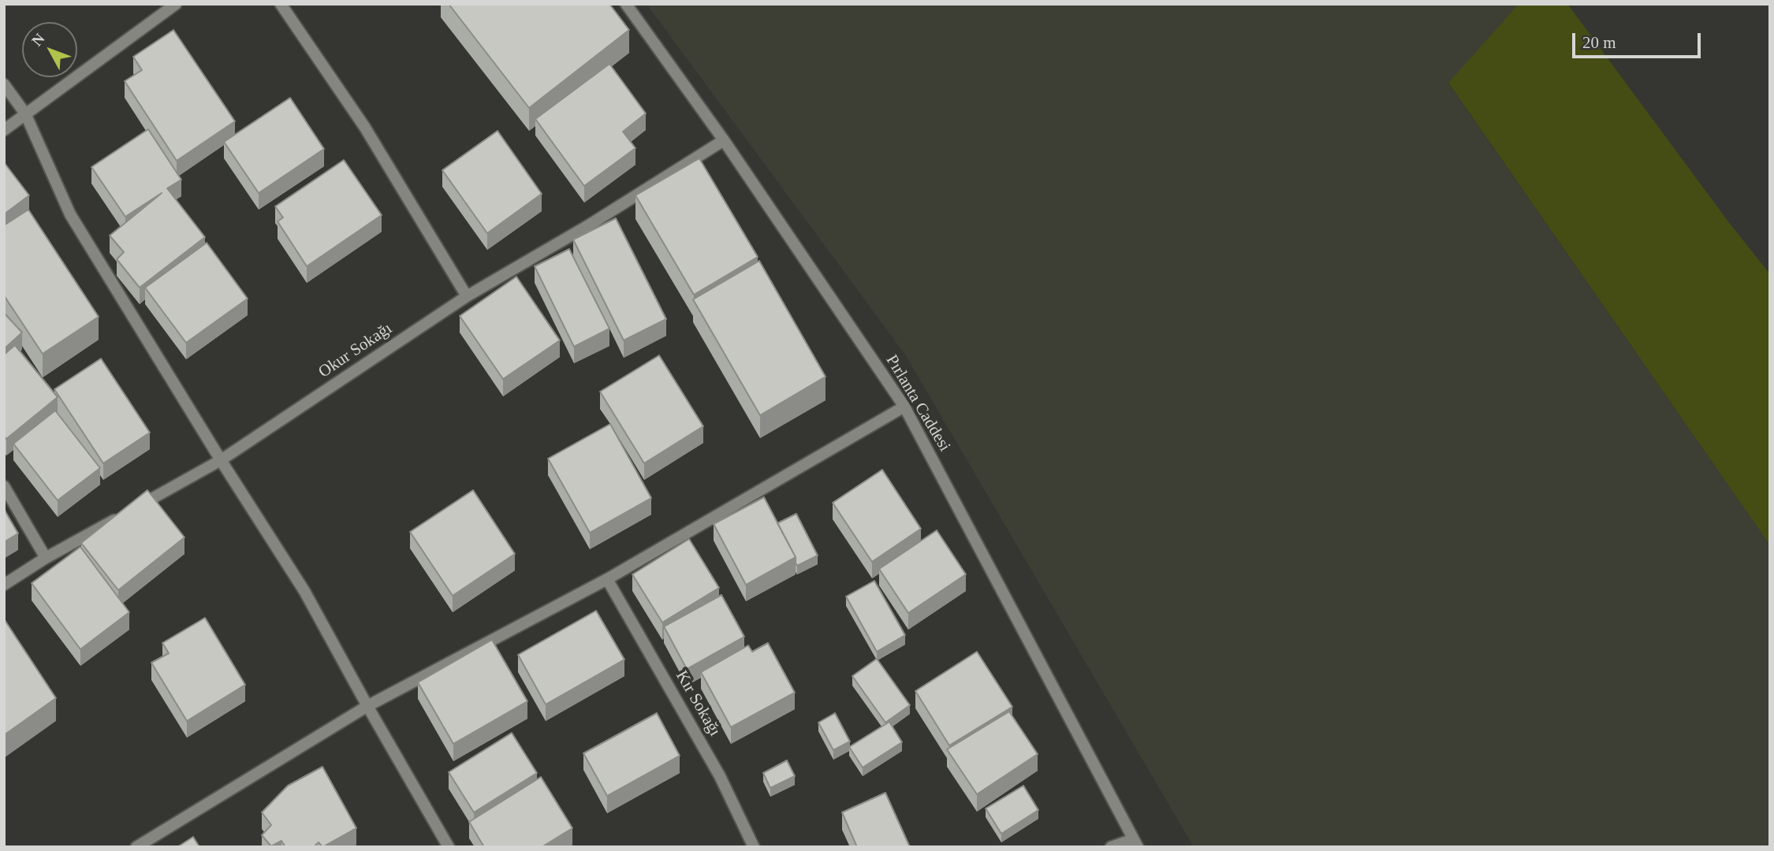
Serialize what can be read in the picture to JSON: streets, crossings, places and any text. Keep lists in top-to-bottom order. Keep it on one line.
{"streets":{"street":["Okur Sokağı","Pırlanta Caddesi","Kır Sokağı"]},"crossings":[["Okur Sokağı","Pırlanta Caddesi"]],"scale_bar":"20 m","north":"top left"}
